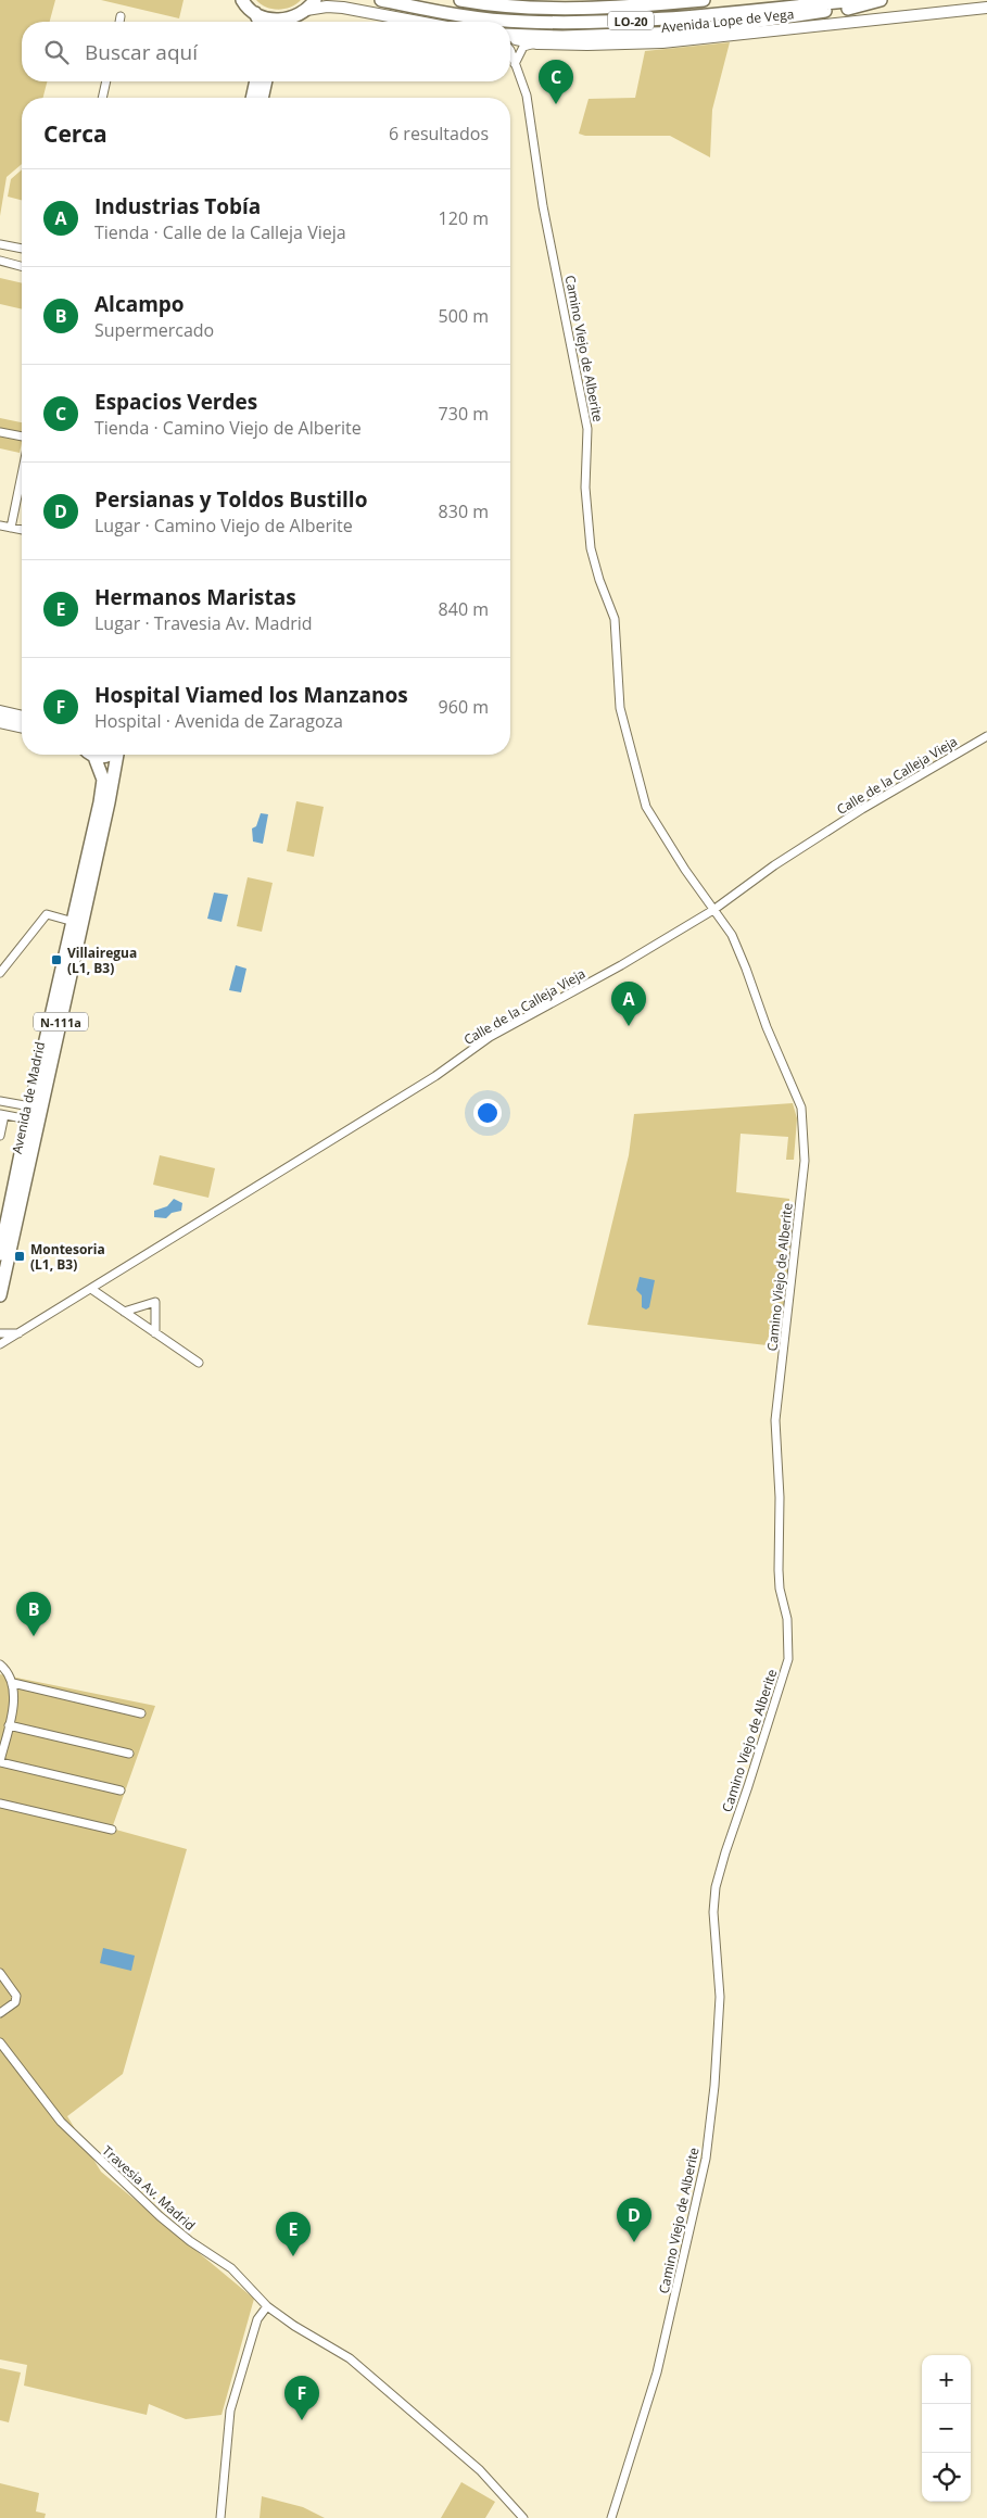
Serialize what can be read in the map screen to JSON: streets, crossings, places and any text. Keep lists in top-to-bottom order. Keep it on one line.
{"streets":{"main road":["LO-20","Avenida Lope de Vega","N-111a","Avenida de Madrid"],"street":["Camino Viejo de Alberite","Calle de la Calleja Vieja","Travesia Av. Madrid"]},"crossings":[["Camino Viejo de Alberite","Calle de la Calleja Vieja"],["N-111a","Avenida de Madrid"]],"places":{"transit":["Villairegua (L1, B3)","Montesoria (L1, B3)"]},"page":{"search":"Buscar aquí","pins":["C","A","B","D","E","F"],"heading":["Cerca","6 resultados"],"list":[{"mark":"A","name":"Industrias Tobía","note":"Tienda · Calle de la Calleja Vieja","value":"120 m"},{"mark":"B","name":"Alcampo","note":"Supermercado","value":"500 m"},{"mark":"C","name":"Espacios Verdes","note":"Tienda · Camino Viejo de Alberite","value":"730 m"},{"mark":"D","name":"Persianas y Toldos Bustillo","note":"Lugar · Camino Viejo de Alberite","value":"830 m"},{"mark":"E","name":"Hermanos Maristas","note":"Lugar · Travesia Av. Madrid","value":"840 m"},{"mark":"F","name":"Hospital Viamed los Manzanos","note":"Hospital · Avenida de Zaragoza","value":"960 m"}],"map_buttons":["+","−"]}}
